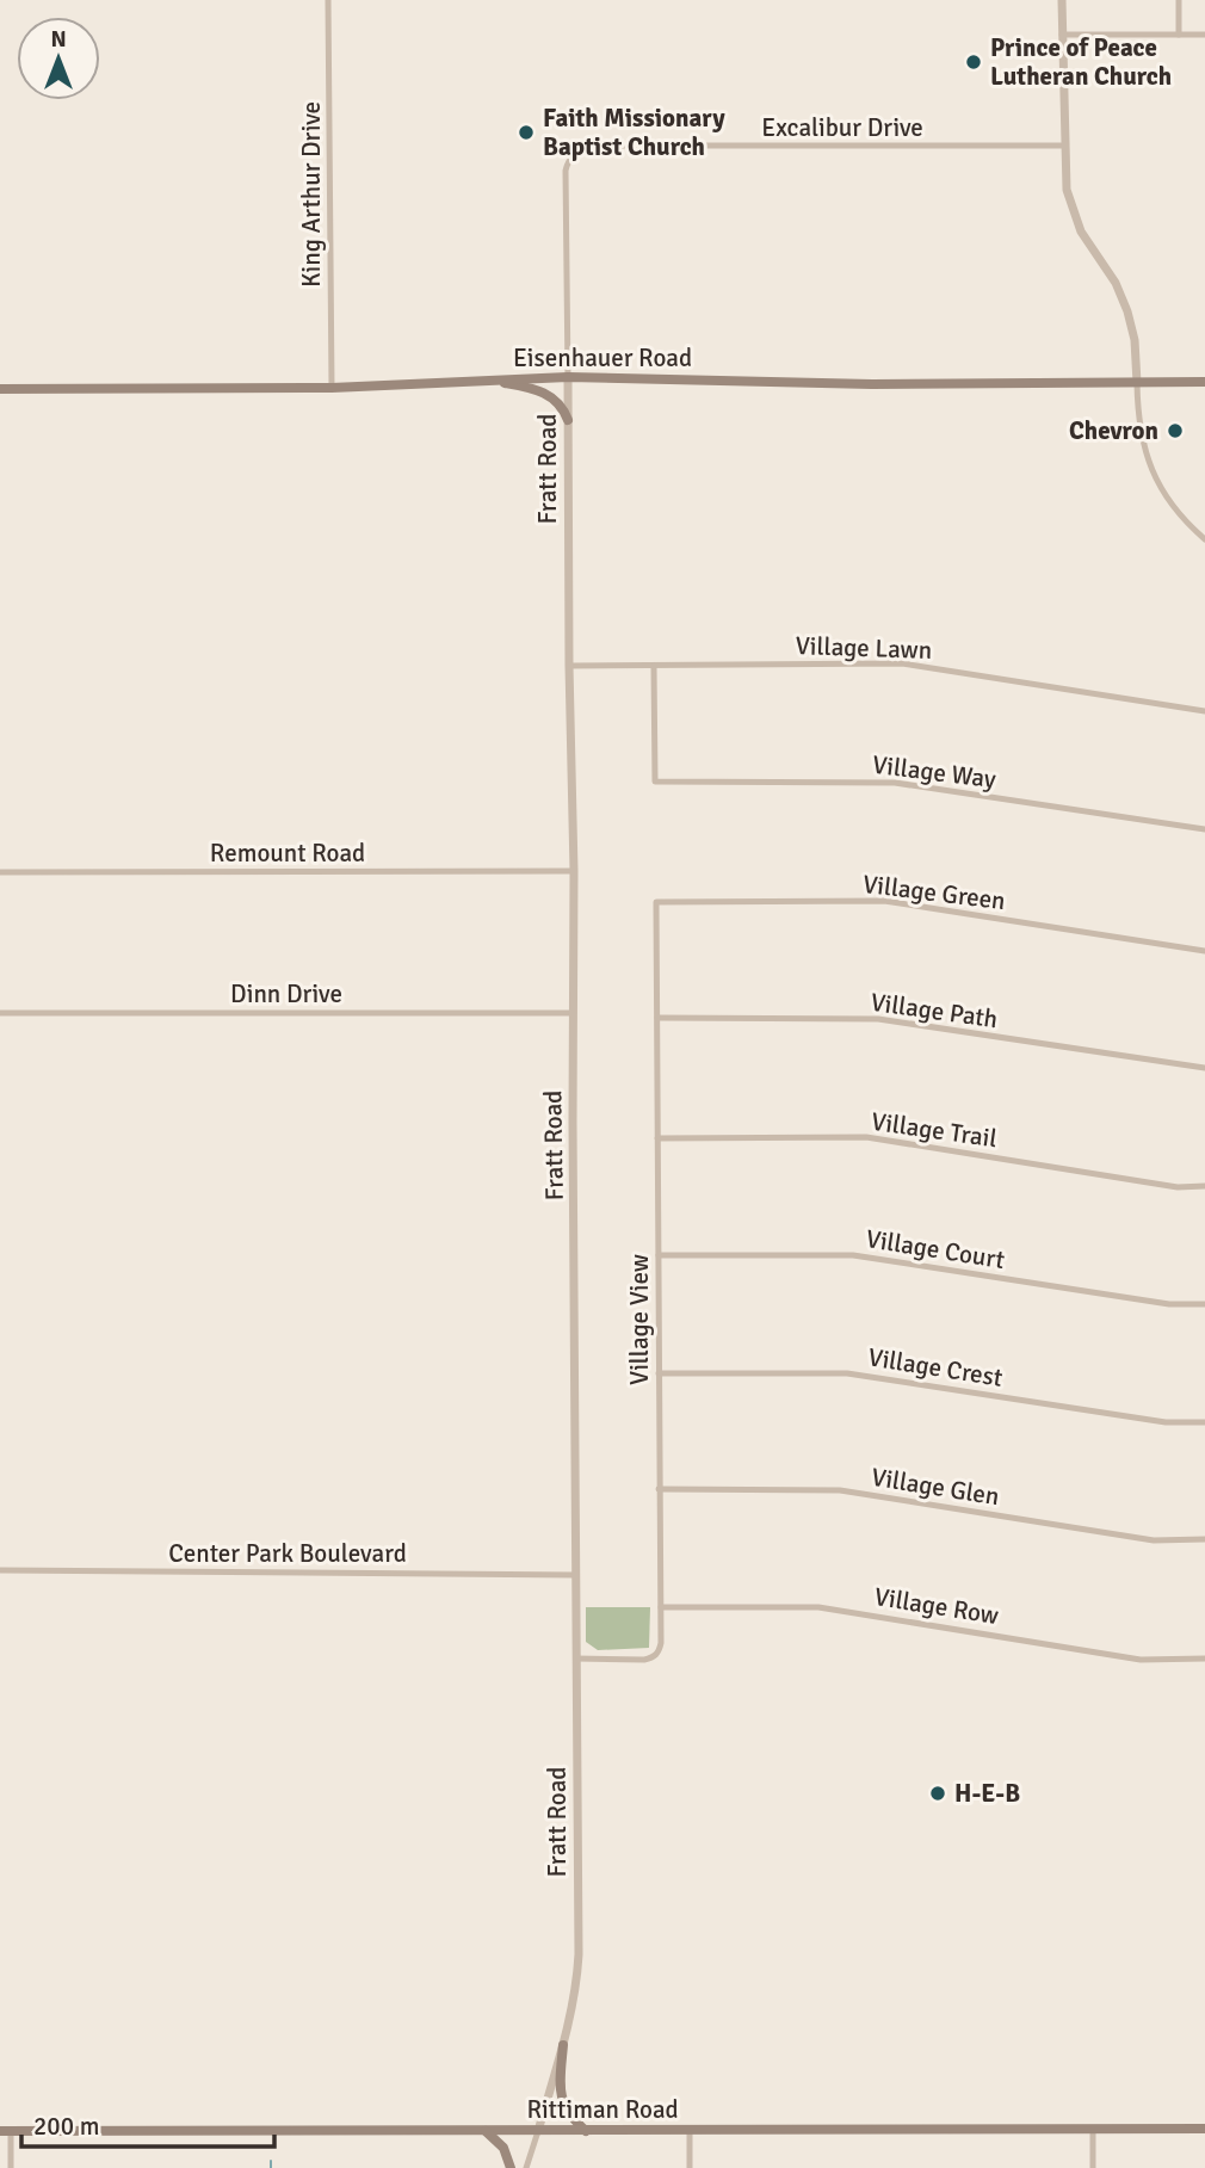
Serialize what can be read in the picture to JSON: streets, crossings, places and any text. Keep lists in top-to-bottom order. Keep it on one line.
{"streets":{"main road":["Eisenhauer Road","Rittiman Road"],"street":["Excalibur Drive","King Arthur Drive","Fratt Road","Village Lawn","Village Way","Remount Road","Village Green","Dinn Drive","Village Path","Village Trail","Village Court","Village View","Village Crest","Village Glen","Center Park Boulevard","Village Row"]},"crossings":[["Excalibur Drive","Fratt Road"],["King Arthur Drive","Eisenhauer Road"],["Eisenhauer Road","Fratt Road"],["Fratt Road","Village Lawn"],["Fratt Road","Remount Road"],["Fratt Road","Dinn Drive"],["Fratt Road","Village View"],["Fratt Road","Center Park Boulevard"],["Fratt Road","Rittiman Road"],["Village Lawn","Village Way"],["Village Green","Village View"],["Village Path","Village View"],["Village Trail","Village View"],["Village Court","Village View"],["Village View","Village Crest"],["Village View","Village Glen"],["Village View","Village Row"]],"places":["Prince of Peace Lutheran Church","Faith Missionary Baptist Church","Chevron","H-E-B"],"scale_bar":"200 m","north":"top"}
